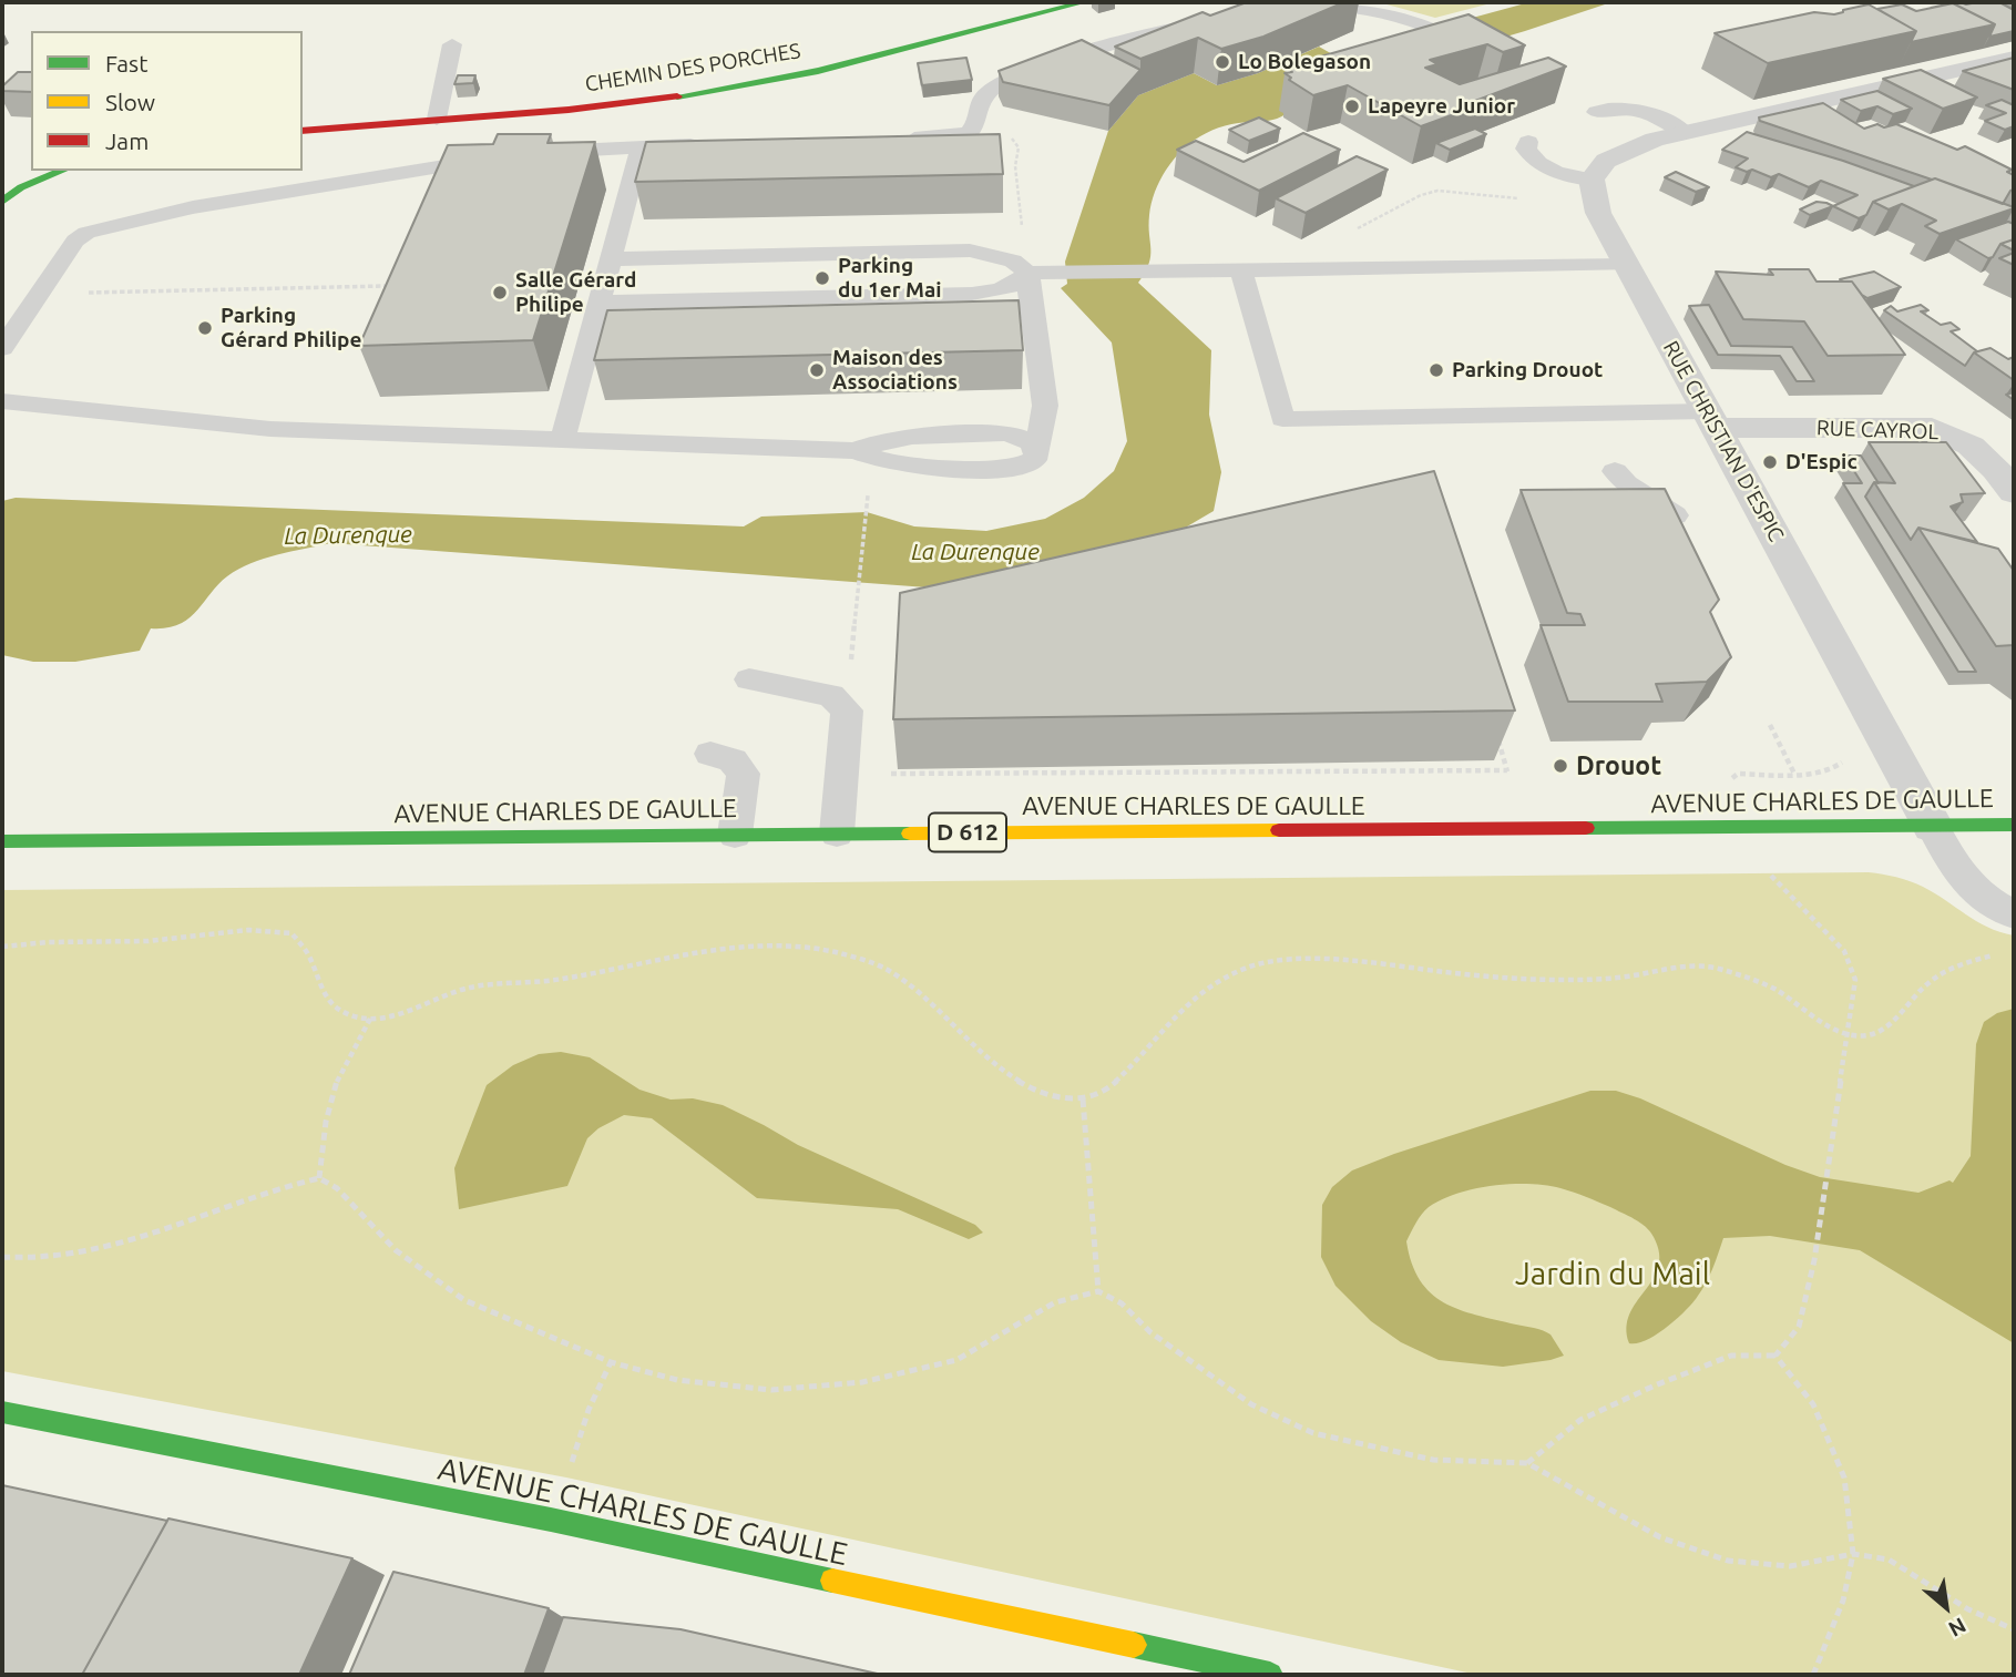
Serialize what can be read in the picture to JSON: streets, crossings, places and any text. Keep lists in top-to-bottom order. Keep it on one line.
{"streets":{"street":["CHEMIN DES PORCHES","RUE CAYROL","RUE CHRISTIAN D'ESPIC","AVENUE CHARLES DE GAULLE","D 612"]},"crossings":[["RUE CAYROL","RUE CHRISTIAN D'ESPIC"],["RUE CHRISTIAN D'ESPIC","AVENUE CHARLES DE GAULLE"]],"water":["La Durenque"],"parks":["Jardin du Mail"],"places":["Lo Bolegason","Lapeyre Junior","Parking du 1er Mai","Salle Gérard Philipe","Parking Gérard Philipe","Maison des Associations","Parking Drouot","D'Espic","Drouot"],"legend":["Fast","Slow","Jam"],"north":"bottom right"}
